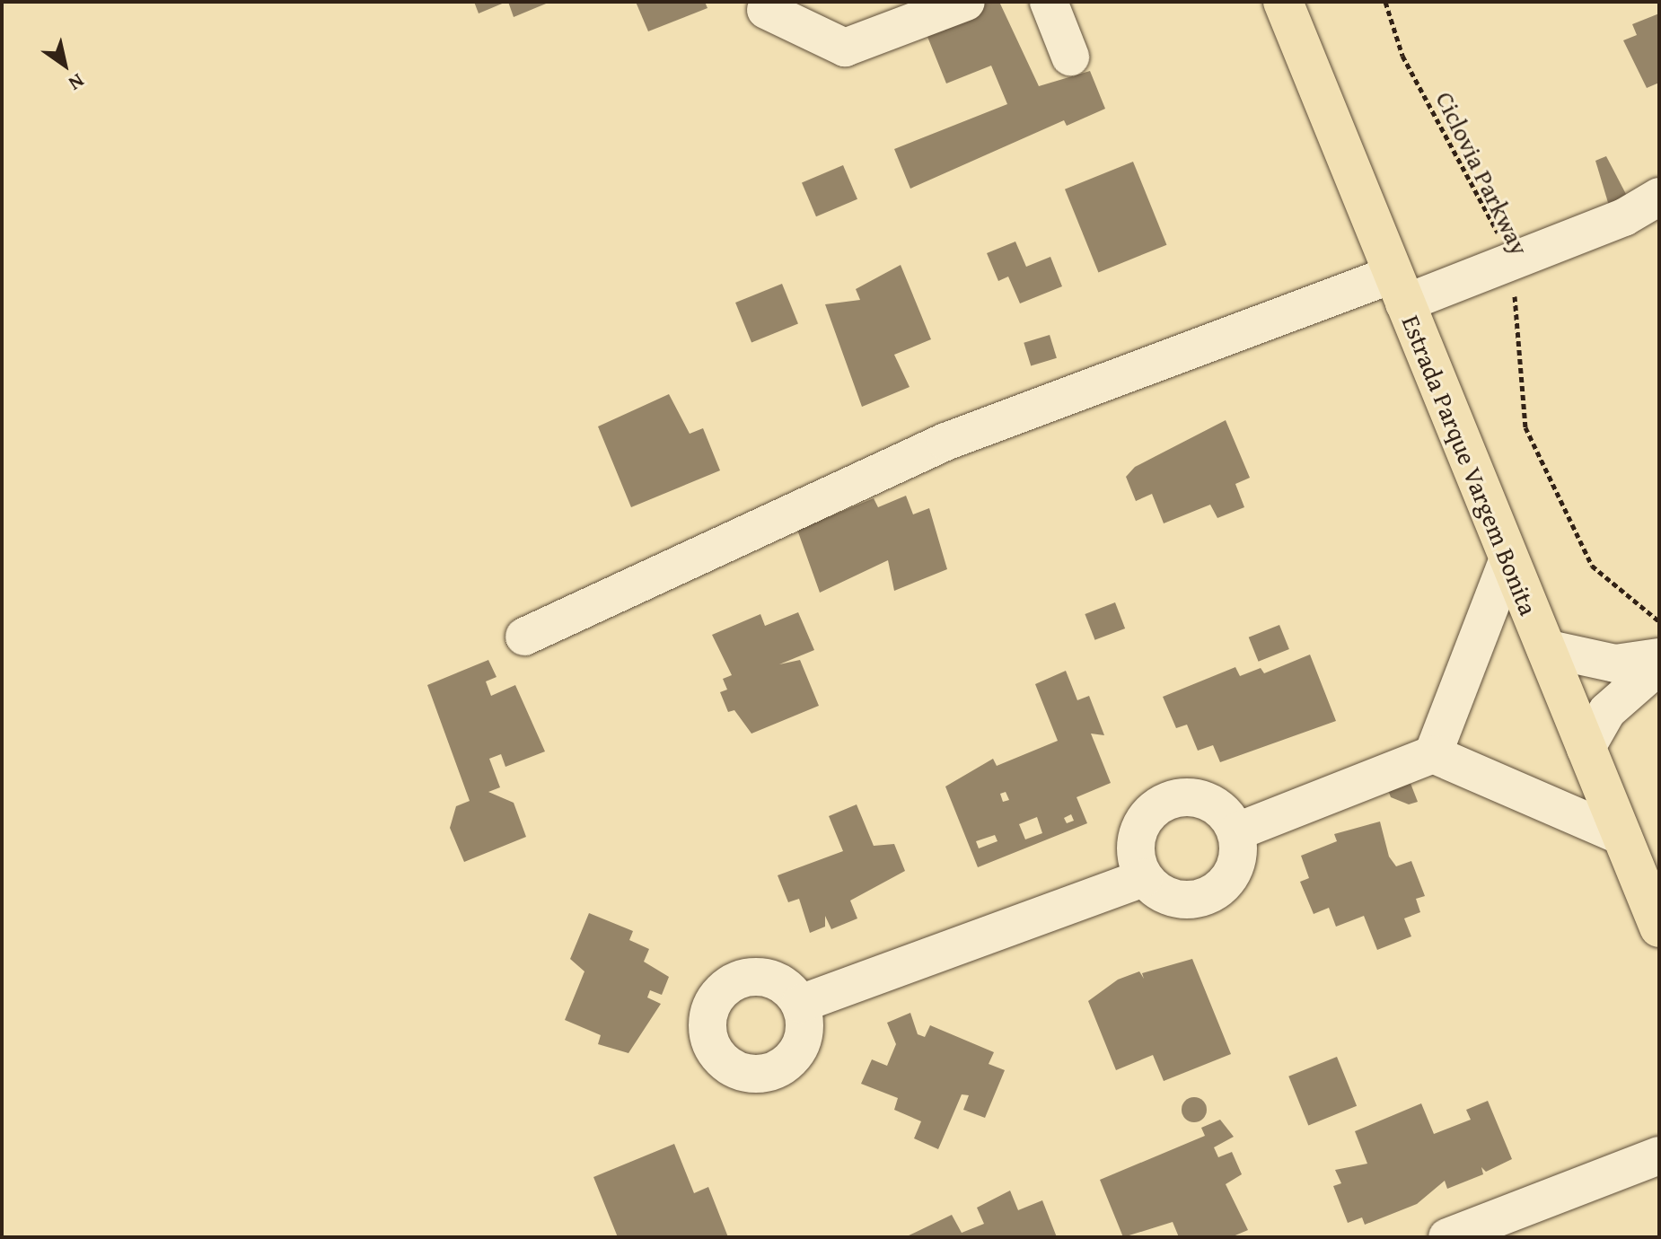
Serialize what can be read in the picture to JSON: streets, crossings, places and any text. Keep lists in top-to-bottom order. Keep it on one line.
{"streets":{"main road":["Estrada Parque Vargem Bonita"],"path":["Ciclovia Parkway"]},"north":"bottom right"}
